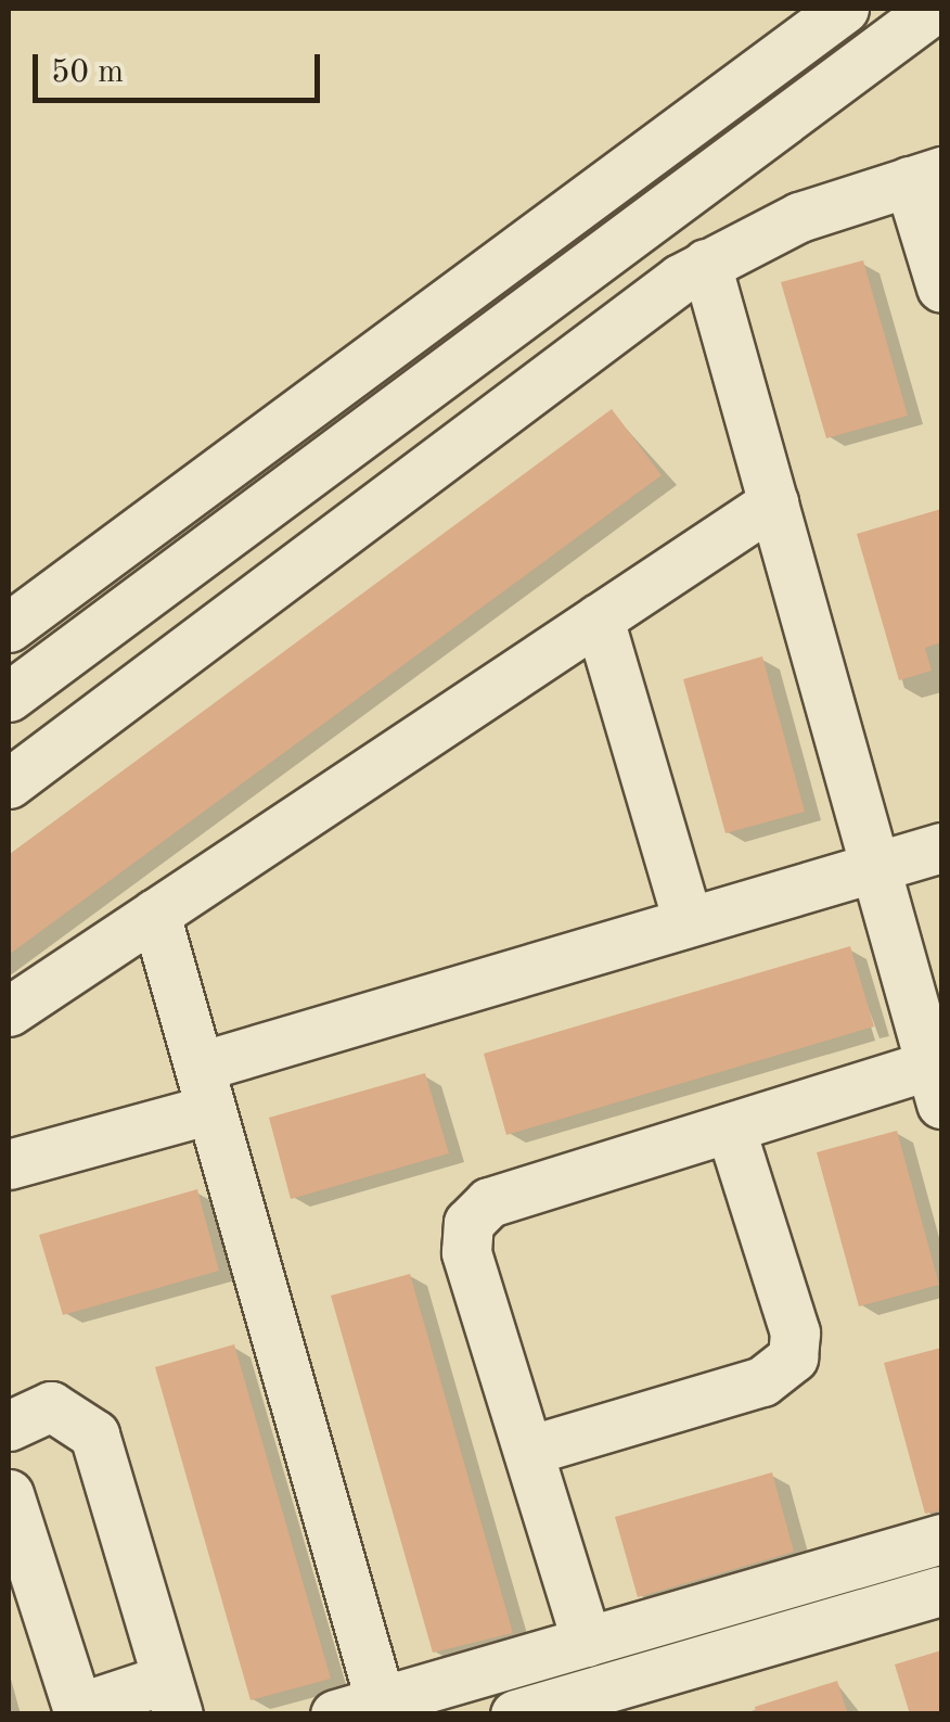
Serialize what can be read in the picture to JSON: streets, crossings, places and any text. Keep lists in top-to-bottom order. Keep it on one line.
{"scale_bar":"50 m"}
